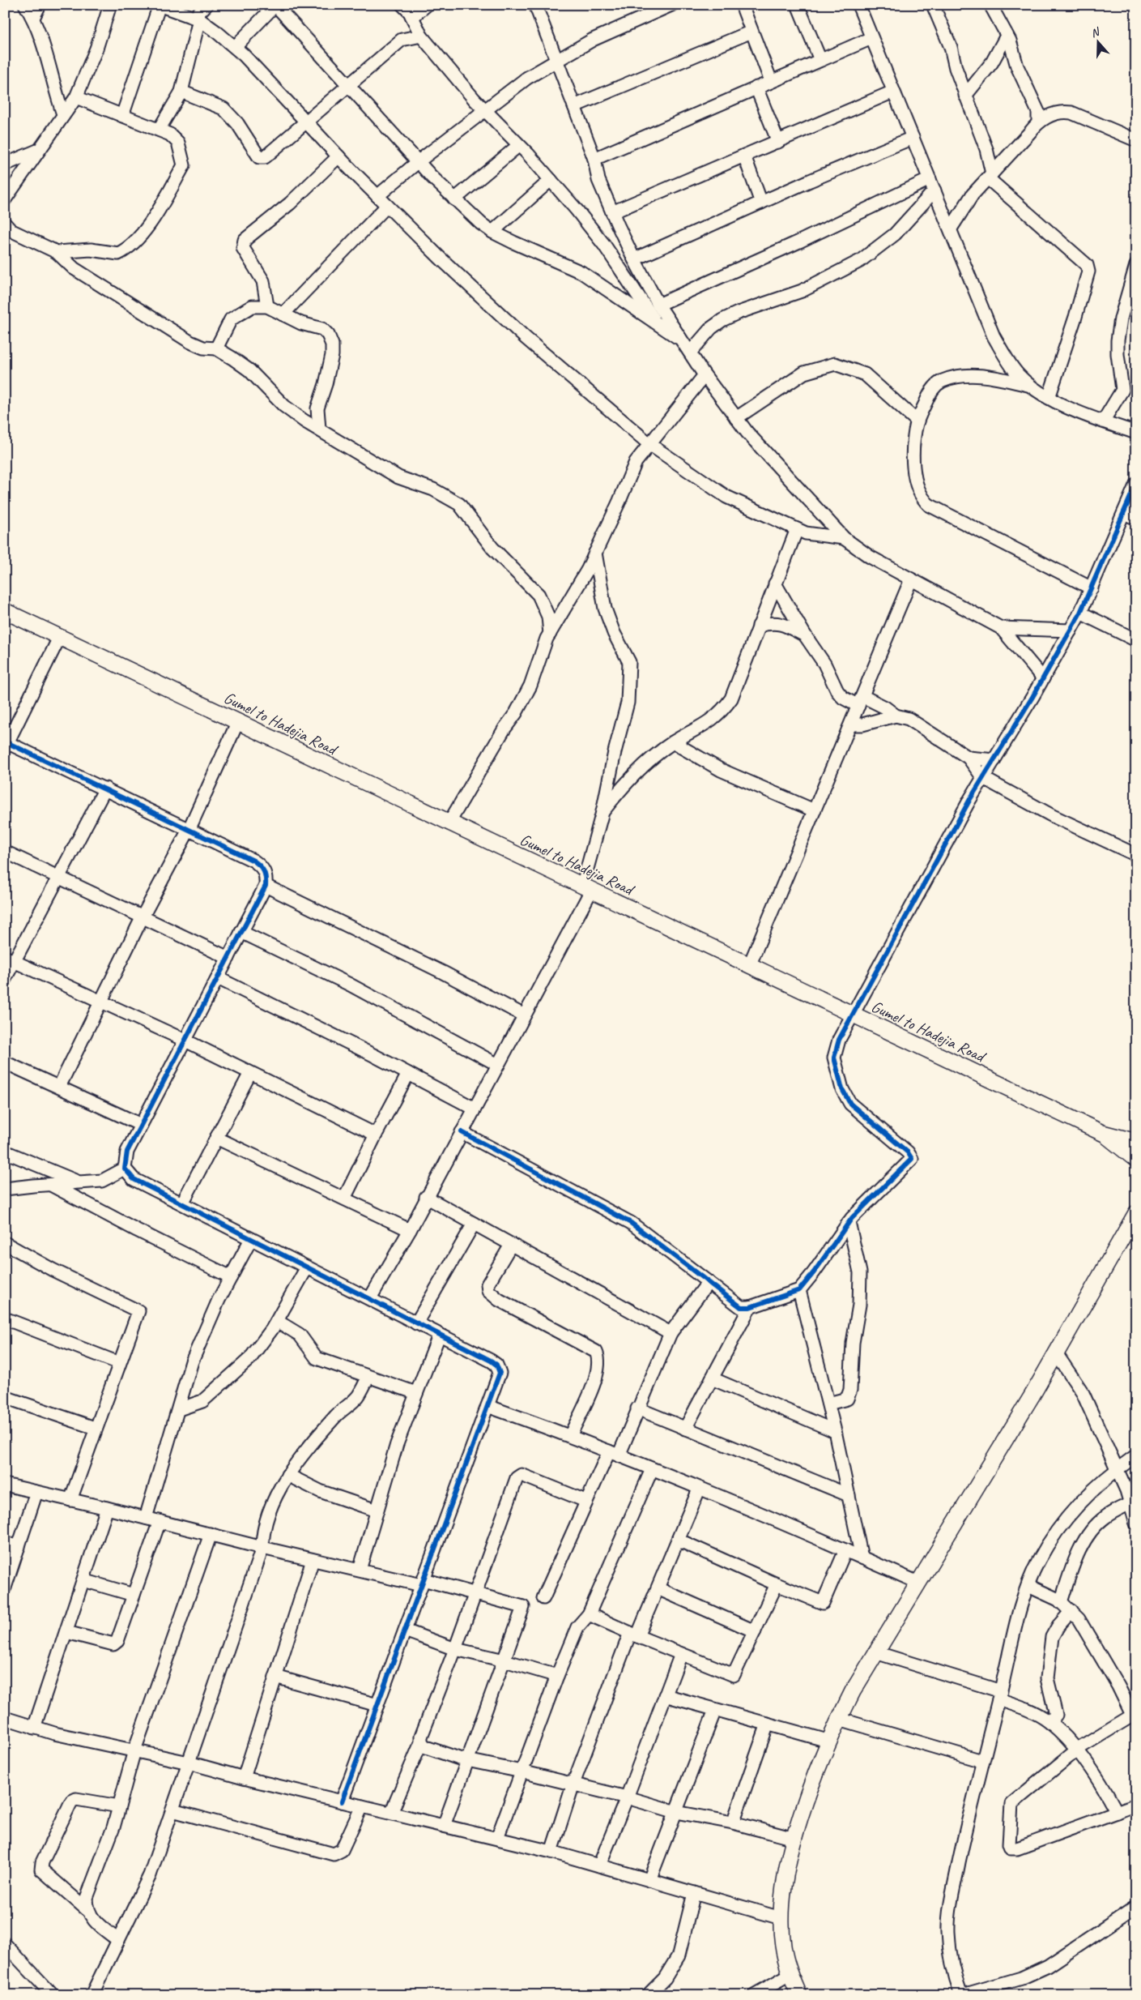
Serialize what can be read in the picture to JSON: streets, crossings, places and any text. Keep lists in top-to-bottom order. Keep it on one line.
{"streets":{"main road":["Gumel to Hadejia Road"]},"north":"top"}
